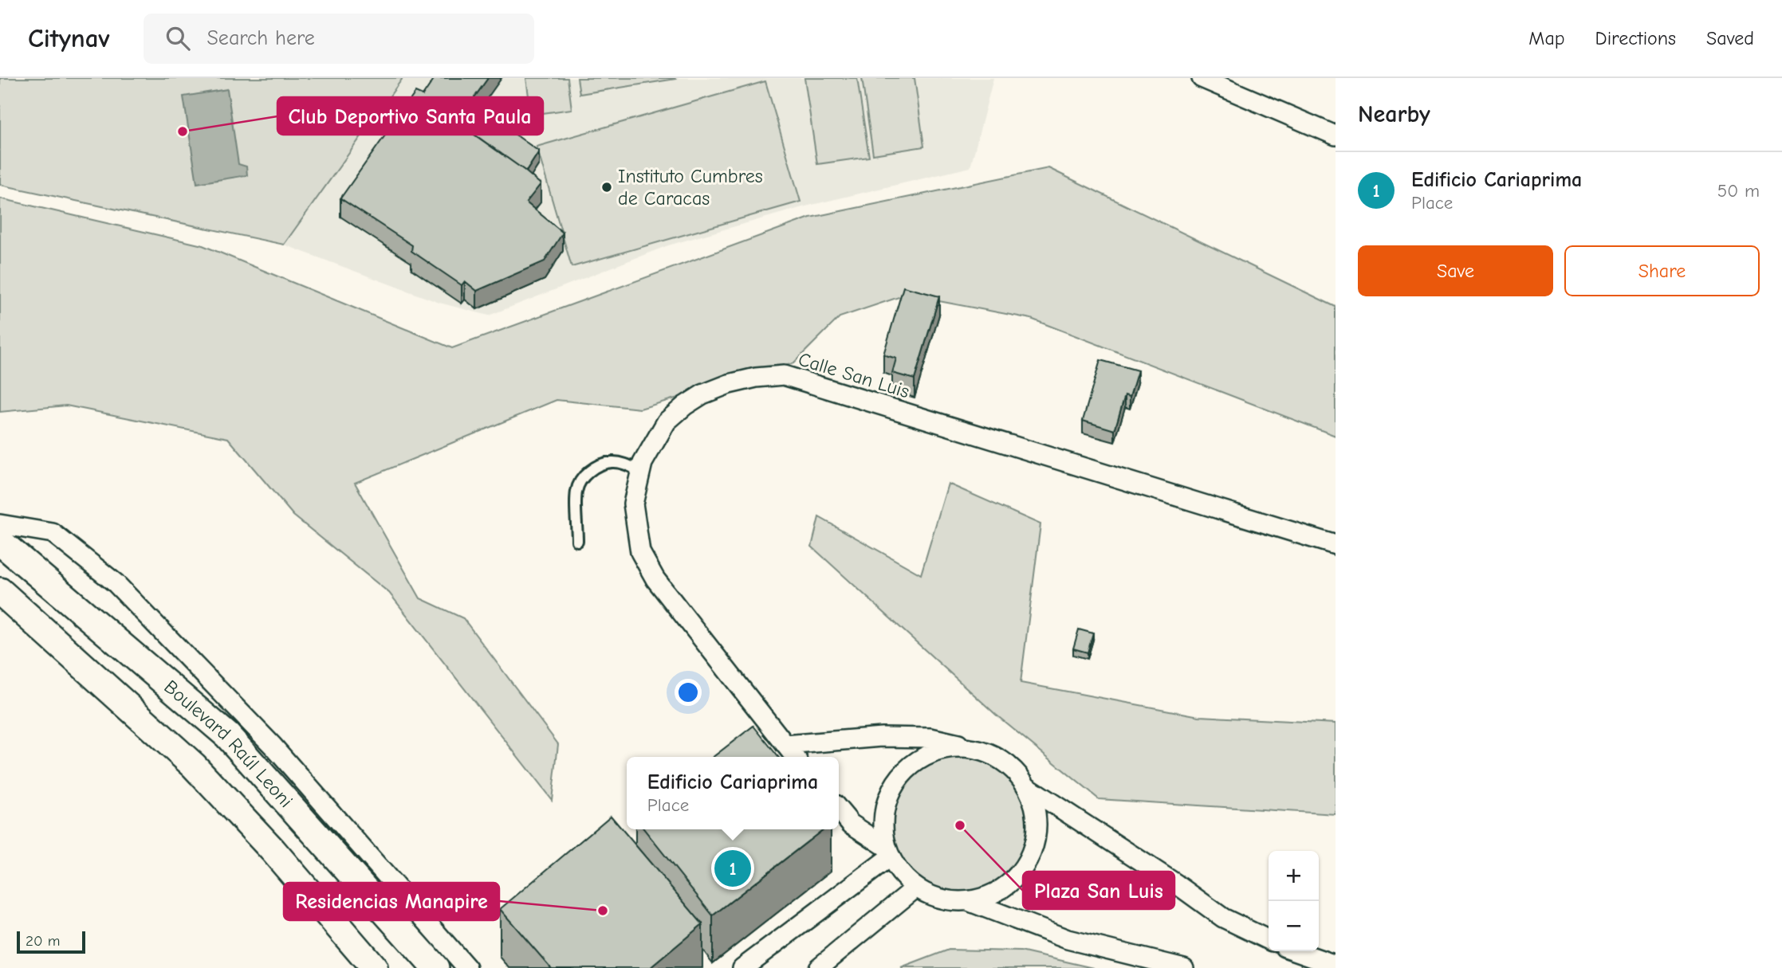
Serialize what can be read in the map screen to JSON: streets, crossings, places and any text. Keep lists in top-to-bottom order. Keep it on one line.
{"streets":{"main road":["Boulevard Raúl Leoni"],"street":["Calle San Luis"]},"places":["Club Deportivo Santa Paula","Instituto Cumbres de Caracas","Plaza San Luis","Residencias Manapire"],"scale_bar":"20 m","page":{"header":"Citynav","search":"Search here","nav":["Map","Directions","Saved"],"heading":"Nearby","list":[{"mark":"1","name":"Edificio Cariaprima","note":"Place","value":"50 m"}],"buttons":["Save","Share"],"popup":["Edificio Cariaprima","Place"],"pins":"1","map_buttons":["+","−"],"scale":"20 m"}}
